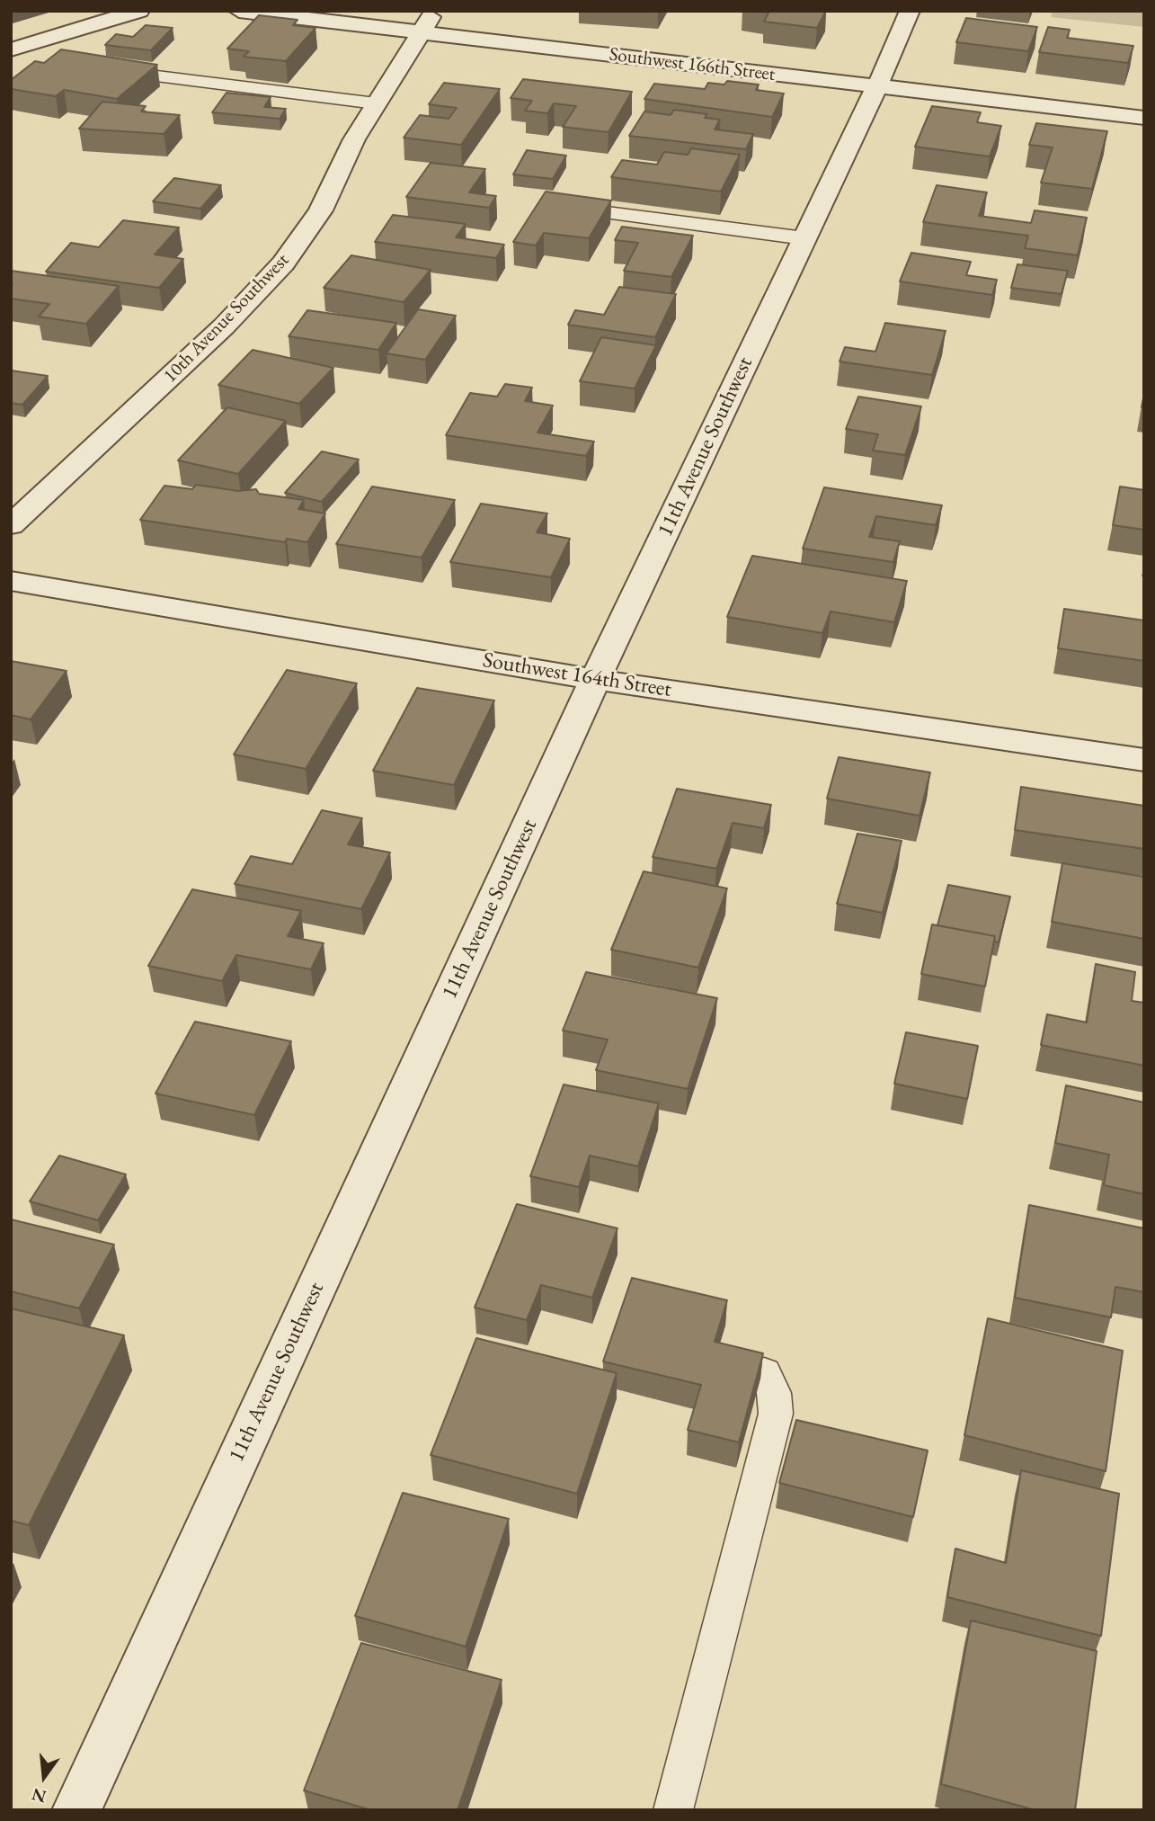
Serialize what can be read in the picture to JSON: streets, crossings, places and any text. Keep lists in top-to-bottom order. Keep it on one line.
{"streets":{"street":["Southwest 166th Street","10th Avenue Southwest","11th Avenue Southwest","Southwest 164th Street"]},"crossings":[["Southwest 166th Street","10th Avenue Southwest"],["Southwest 166th Street","11th Avenue Southwest"],["11th Avenue Southwest","Southwest 164th Street"]],"north":"bottom"}
